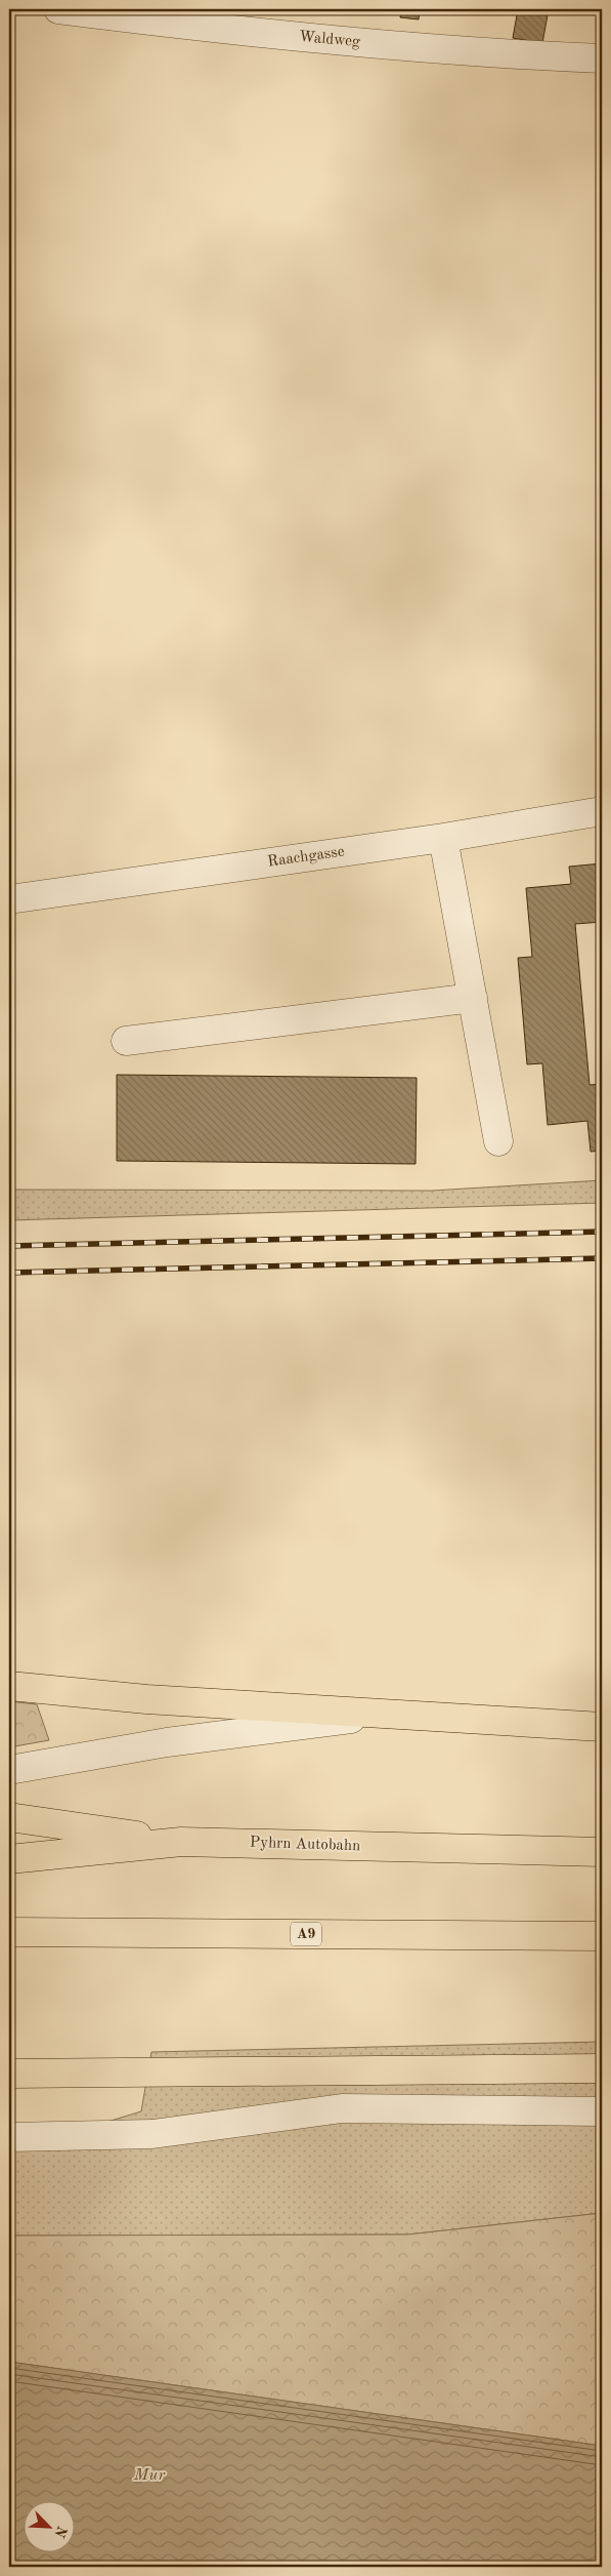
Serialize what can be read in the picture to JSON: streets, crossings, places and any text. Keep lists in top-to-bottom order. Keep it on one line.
{"streets":{"main road":["Pyhrn Autobahn","A9"],"street":["Waldweg","Raachgasse"]},"water":["Mur"],"north":"bottom right"}
